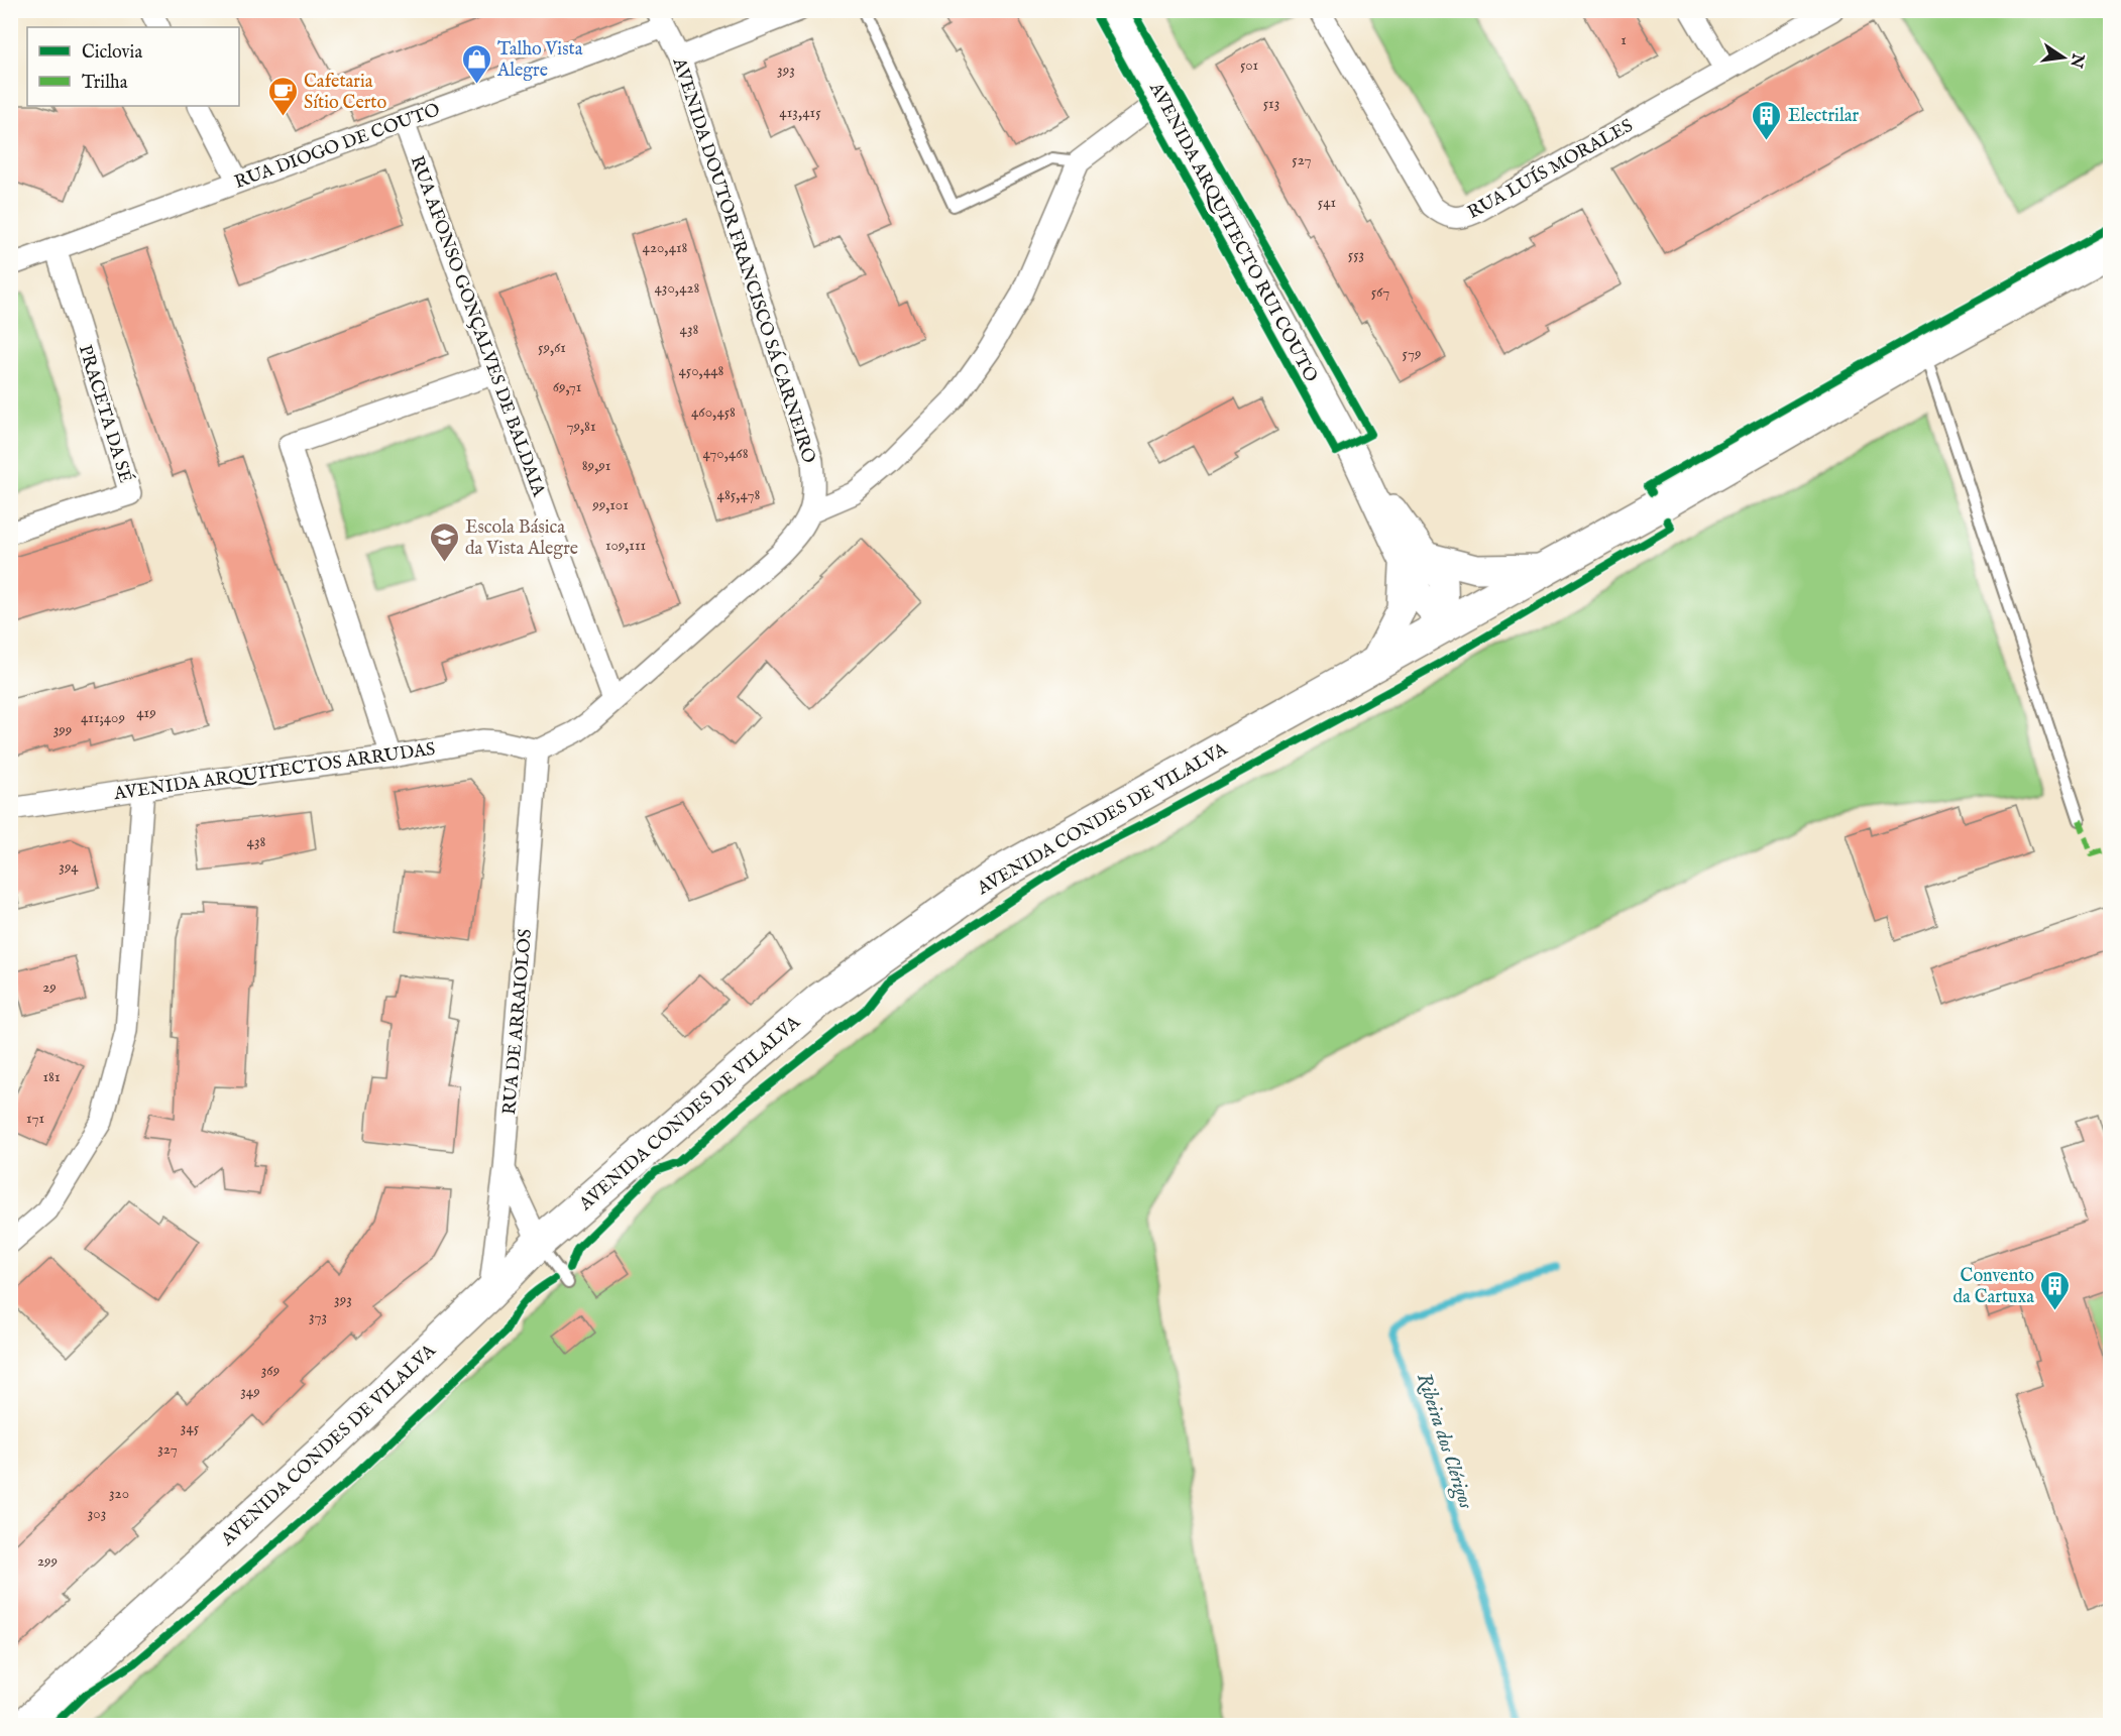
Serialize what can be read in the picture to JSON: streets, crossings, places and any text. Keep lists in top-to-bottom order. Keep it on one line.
{"streets":{"main road":["AVENIDA CONDES DE VILALVA"],"street":["RUA DIOGO DE COUTO","RUA LUÍS MORALES","AVENIDA ARQUITECTO RUI COUTO","AVENIDA DOUTOR FRANCISCO SÁ CARNEIRO","RUA AFONSO GONÇALVES DE BALDAIA","PRACETA DA SÉ","AVENIDA ARQUITECTOS ARRUDAS","RUA DE ARRAIOLOS"]},"crossings":[["RUA DIOGO DE COUTO","AVENIDA DOUTOR FRANCISCO SÁ CARNEIRO"],["RUA DIOGO DE COUTO","RUA AFONSO GONÇALVES DE BALDAIA"],["RUA DIOGO DE COUTO","PRACETA DA SÉ"],["AVENIDA ARQUITECTO RUI COUTO","AVENIDA CONDES DE VILALVA"],["AVENIDA DOUTOR FRANCISCO SÁ CARNEIRO","RUA AFONSO GONÇALVES DE BALDAIA"],["AVENIDA DOUTOR FRANCISCO SÁ CARNEIRO","AVENIDA ARQUITECTOS ARRUDAS"],["AVENIDA DOUTOR FRANCISCO SÁ CARNEIRO","RUA DE ARRAIOLOS"],["AVENIDA ARQUITECTOS ARRUDAS","RUA DE ARRAIOLOS"],["AVENIDA CONDES DE VILALVA","RUA DE ARRAIOLOS"]],"water":["Ribeira dos Clérigos"],"places":{"shop":["Talho Vista Alegre"],"cafe":["Cafetaria Sítio Certo"],"building":["Electrilar","Convento da Cartuxa"],"school or university":["Escola Básica da Vista Alegre"]},"house_numbers":["1","501","393","513","413,415","527","541","420,418","553","430,428","567","438","59,61","579","450,448","69,71","460,458","79,81","470,468","89,91","485,478","99,101","109,111","419","411;409","399","438","394","29","181","171","393","373","369","349","345","327","320","303","299"],"legend":["Ciclovia","Trilha"],"north":"right"}
